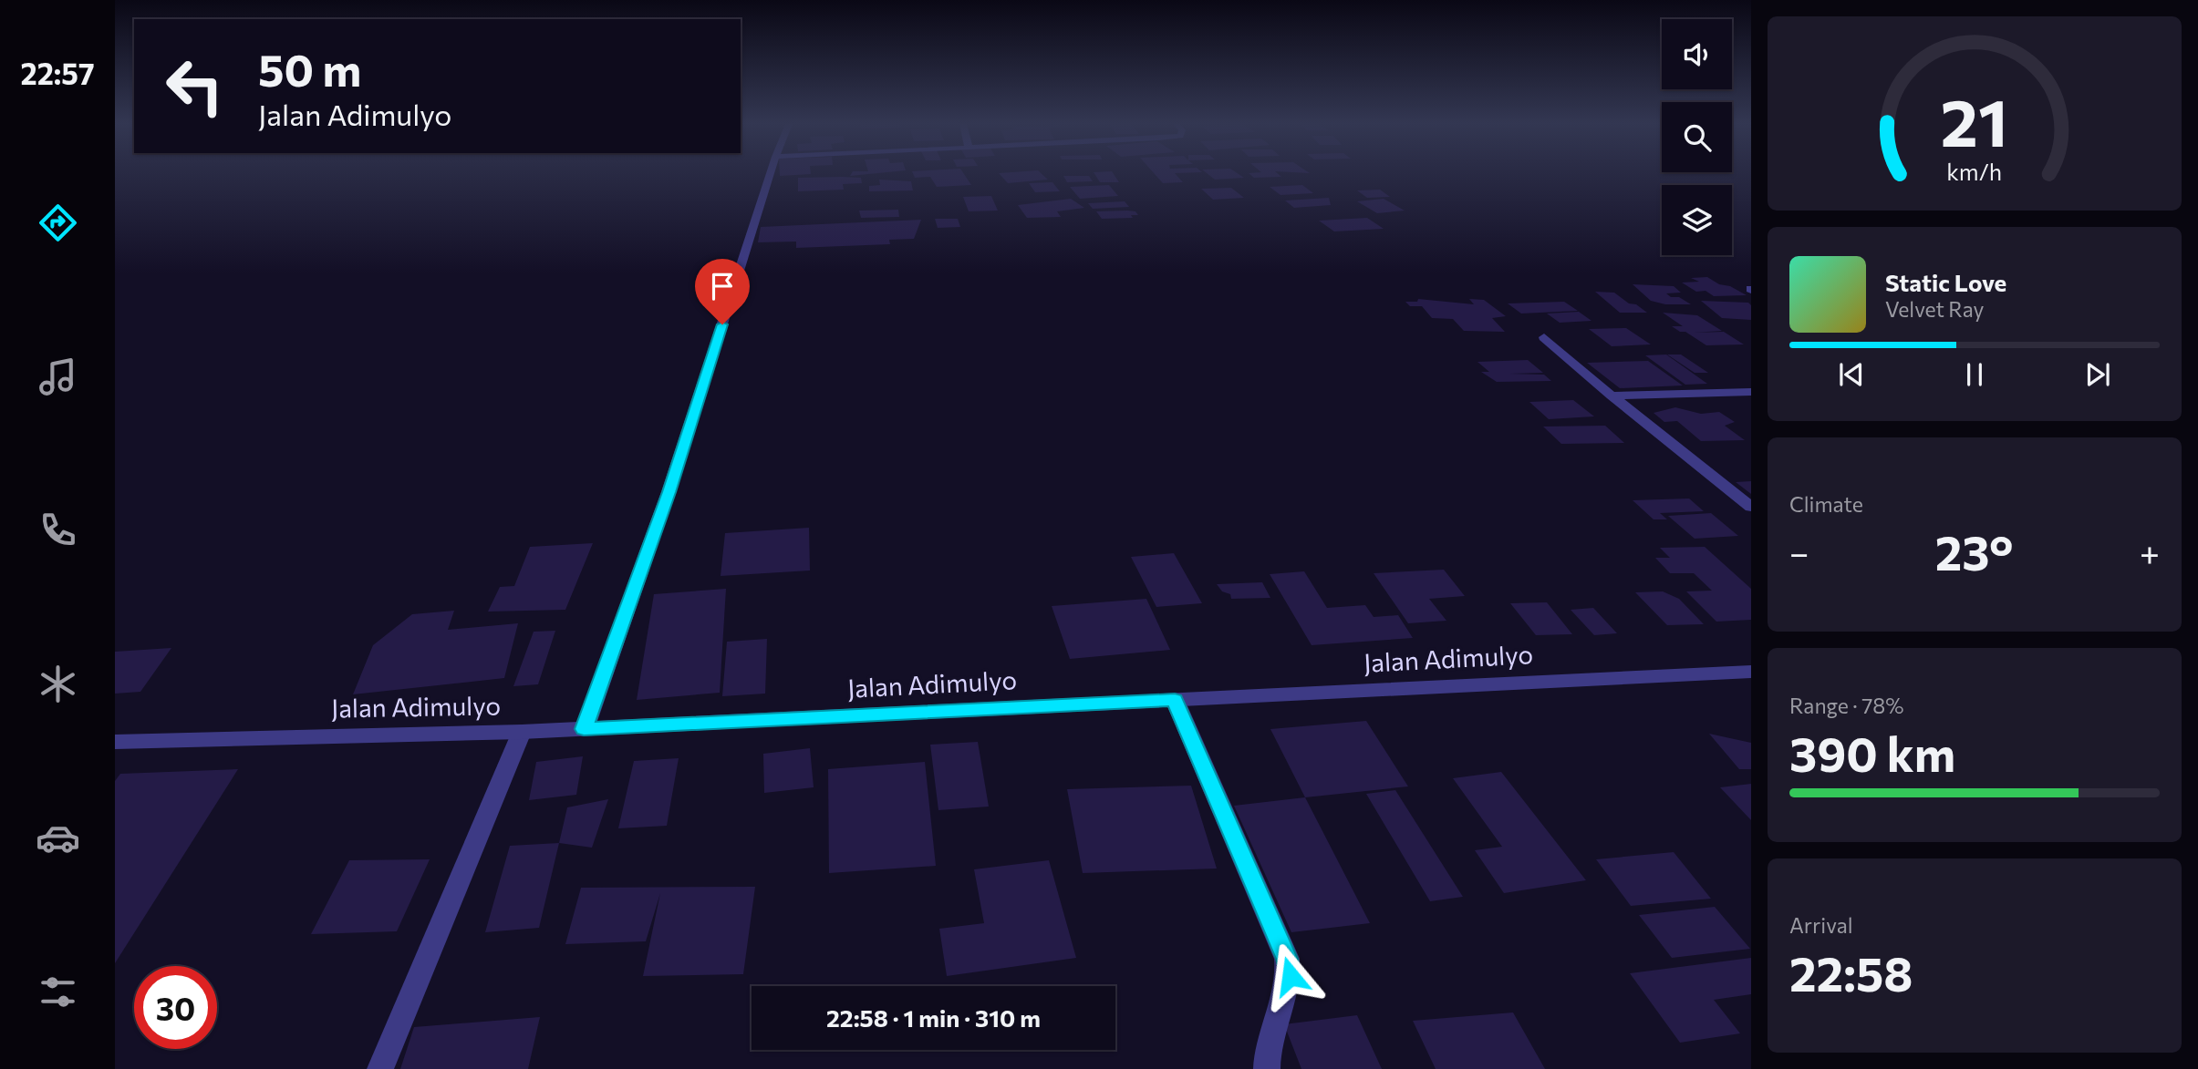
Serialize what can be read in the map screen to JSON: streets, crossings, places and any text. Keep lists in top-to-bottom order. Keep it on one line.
{"streets":{"street":["Jalan Adimulyo"]},"page":{"tabs":"22:57","turn":["50 m","Jalan Adimulyo"],"song":["Static Love","Velvet Ray"],"tile":["Climate",["Range · 78%","390 km"],["Arrival","22:58"]],"heat":["−","23°","+"],"limit":"30","trip":"22:58 · 1 min · 310 m","gauge":["21","km/h"]}}
